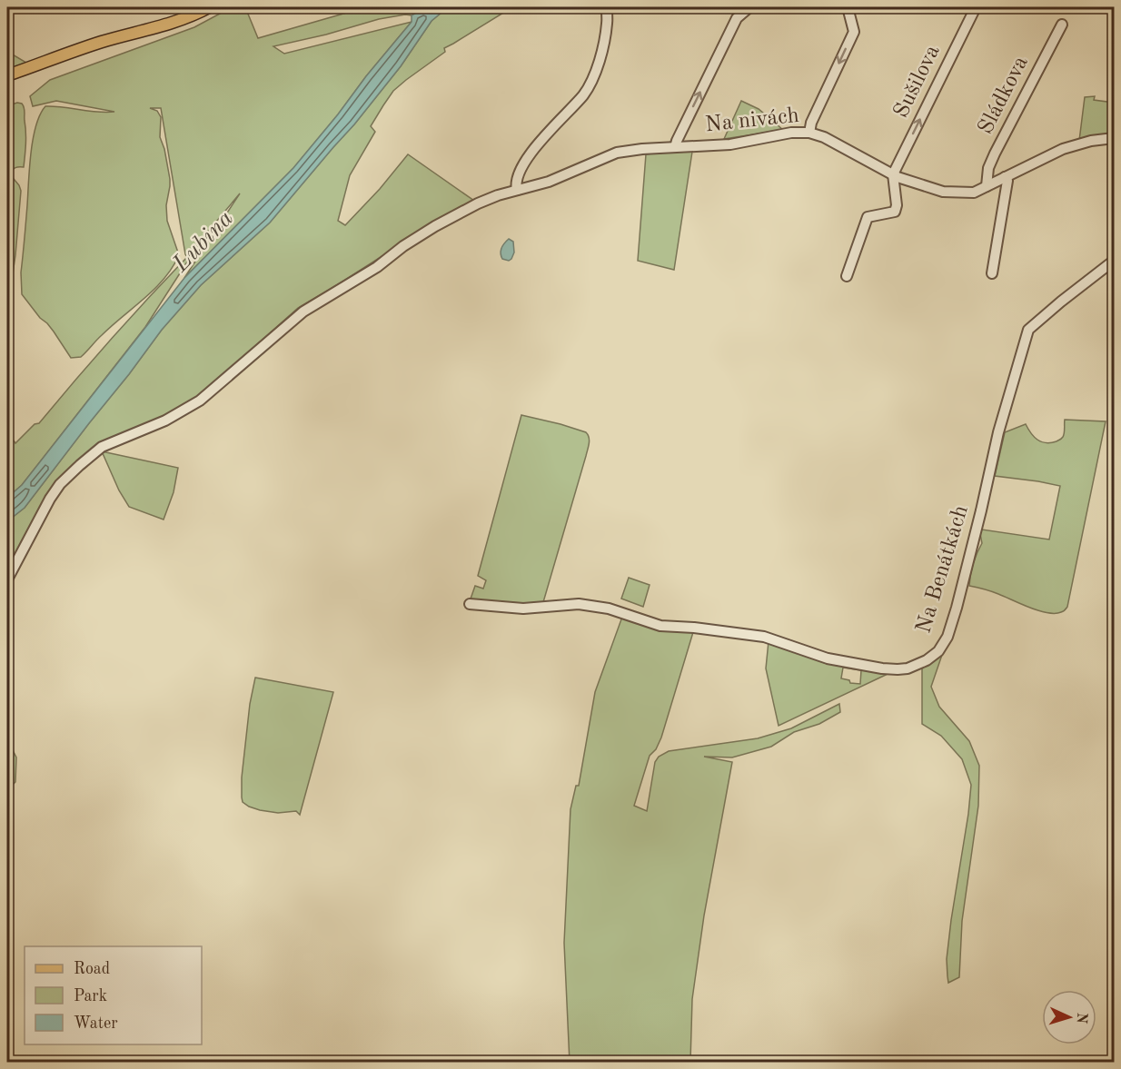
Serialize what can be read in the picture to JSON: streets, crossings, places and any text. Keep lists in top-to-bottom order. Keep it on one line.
{"streets":{"street":["Sušilova","Sládkova","Na nivách","Na Benátkách"]},"crossings":[["Sušilova","Na nivách"],["Sládkova","Na nivách"]],"one_way":["Sušilova"],"water":["Lubina"],"legend":["Road","Park","Water"],"north":"right"}
